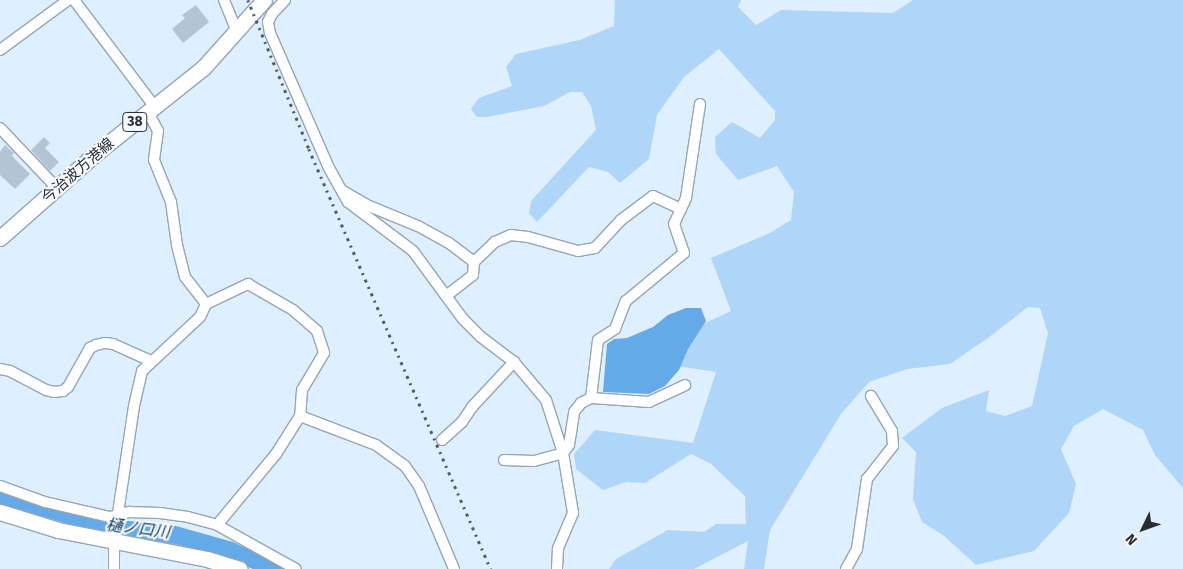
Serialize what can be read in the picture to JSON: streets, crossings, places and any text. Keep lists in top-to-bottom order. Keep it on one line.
{"streets":{"main road":["38","今治波方港線"]},"water":["樋ノ口川"],"north":"bottom left"}
